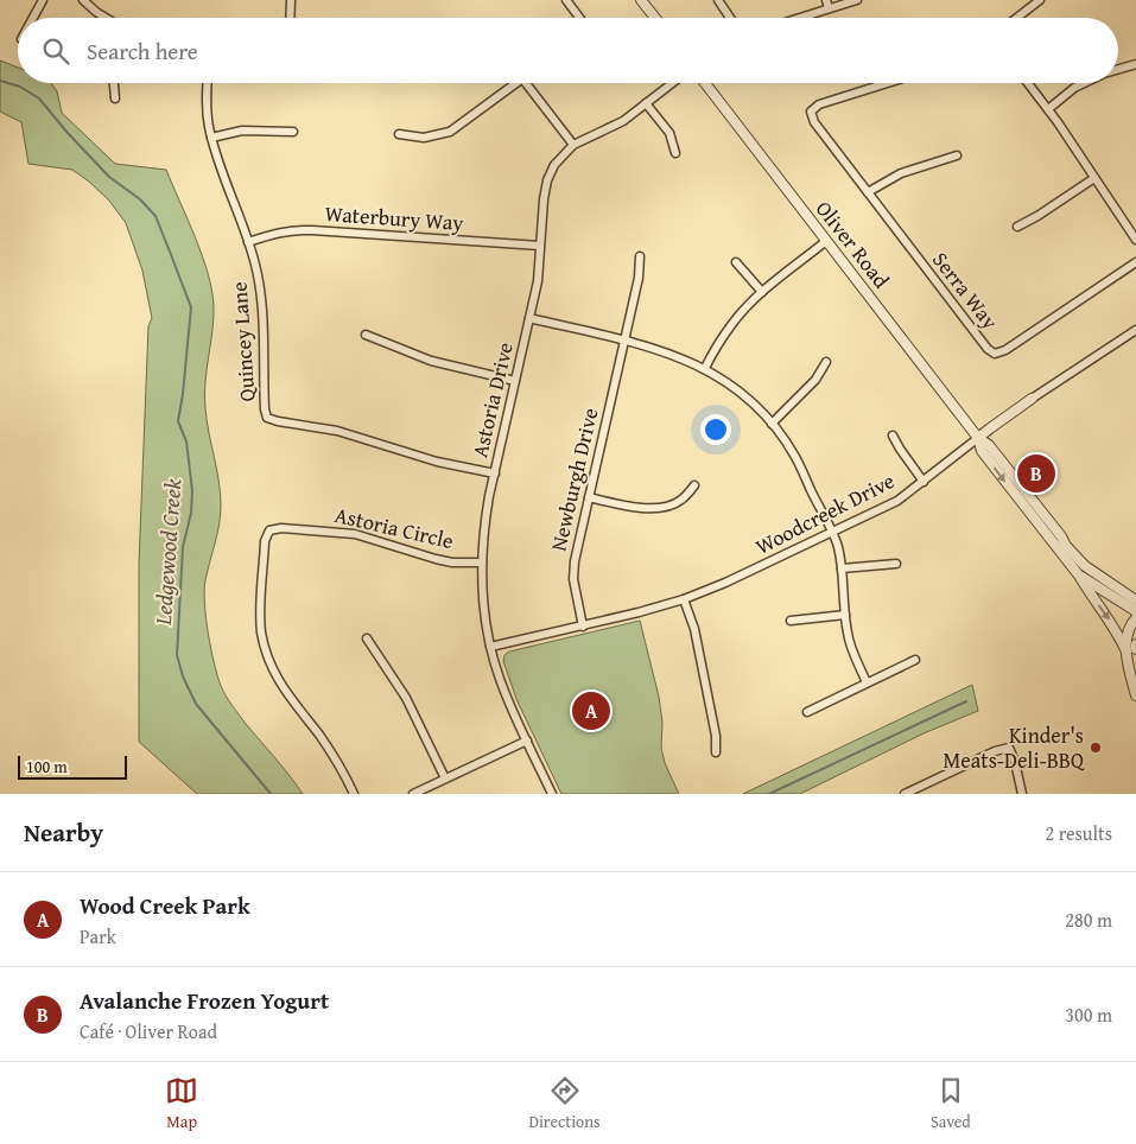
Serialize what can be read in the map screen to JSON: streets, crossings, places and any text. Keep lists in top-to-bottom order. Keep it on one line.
{"streets":{"street":["Waterbury Way","Oliver Road","Serra Way","Quincey Lane","Astoria Drive","Newburgh Drive","Woodcreek Drive","Astoria Circle"]},"crossings":[["Waterbury Way","Quincey Lane"],["Waterbury Way","Astoria Drive"],["Oliver Road","Woodcreek Drive"],["Quincey Lane","Astoria Drive"],["Astoria Drive","Woodcreek Drive"],["Astoria Drive","Astoria Circle"],["Newburgh Drive","Woodcreek Drive"]],"water":["Ledgewood Creek"],"places":["Kinder's Meats-Deli-BBQ"],"scale_bar":"100 m","page":{"search":"Search here","pins":["B","A"],"scale":"100 m","heading":["Nearby","2 results"],"list":[{"mark":"A","name":"Wood Creek Park","note":"Park","value":"280 m"},{"mark":"B","name":"Avalanche Frozen Yogurt","note":"Café · Oliver Road","value":"300 m"}],"nav":["Map","Directions","Saved"]}}
